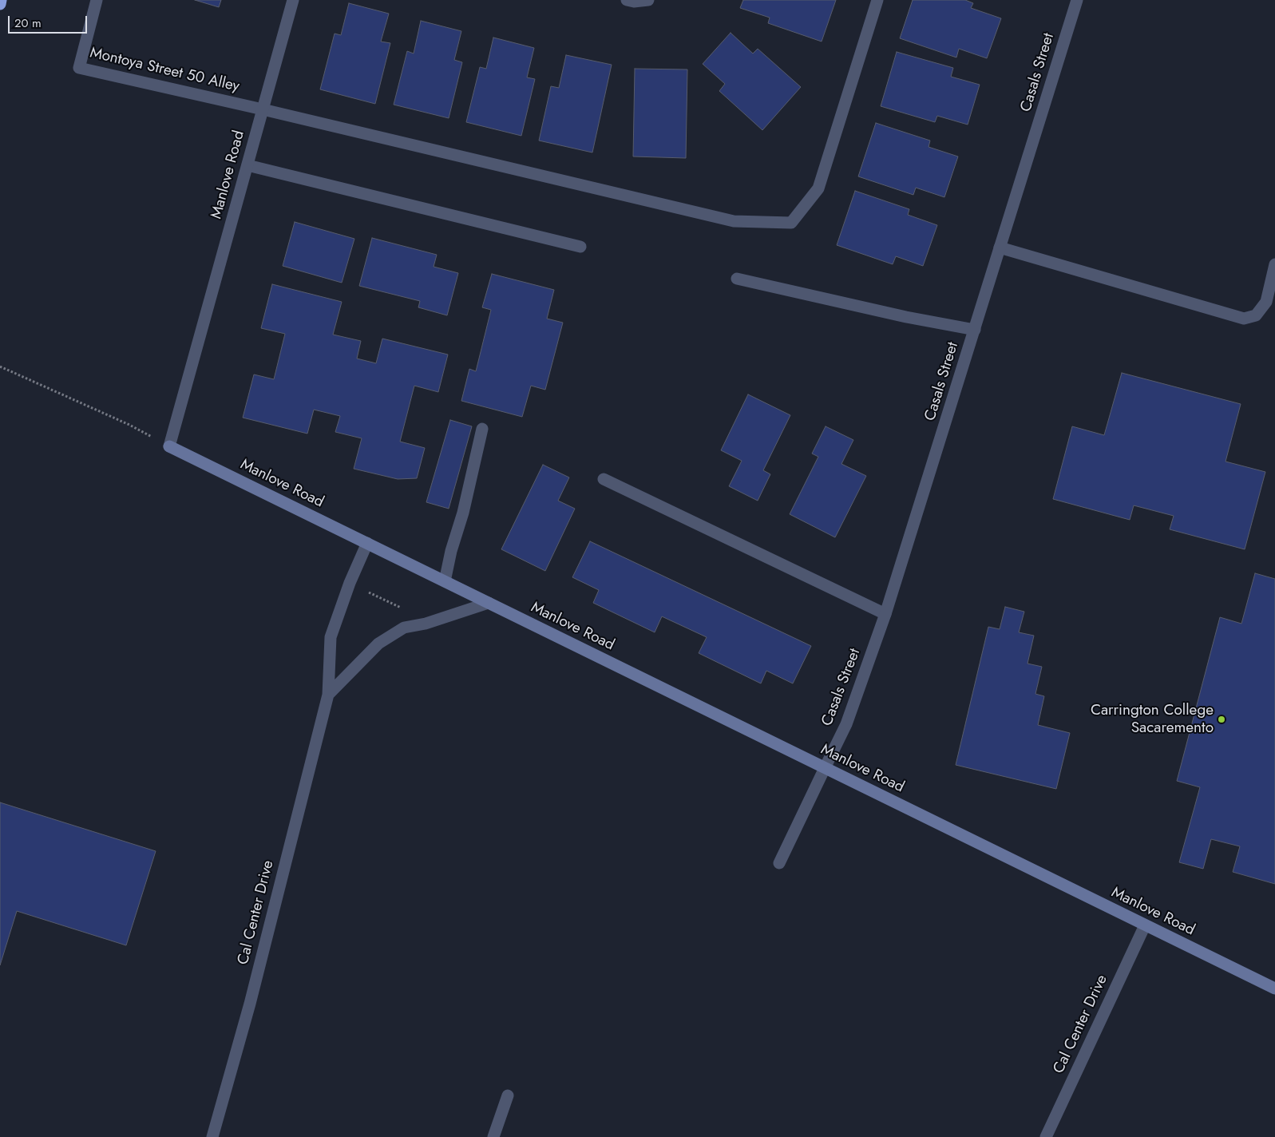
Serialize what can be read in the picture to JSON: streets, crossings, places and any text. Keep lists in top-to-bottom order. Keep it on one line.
{"streets":{"street":["Montoya Street 50 Alley","Casals Street","Manlove Road","Cal Center Drive"]},"crossings":[["Montoya Street 50 Alley","Manlove Road"],["Casals Street","Manlove Road"],["Manlove Road","Cal Center Drive"]],"places":["Carrington College Sacaremento"],"scale_bar":"20 m"}
